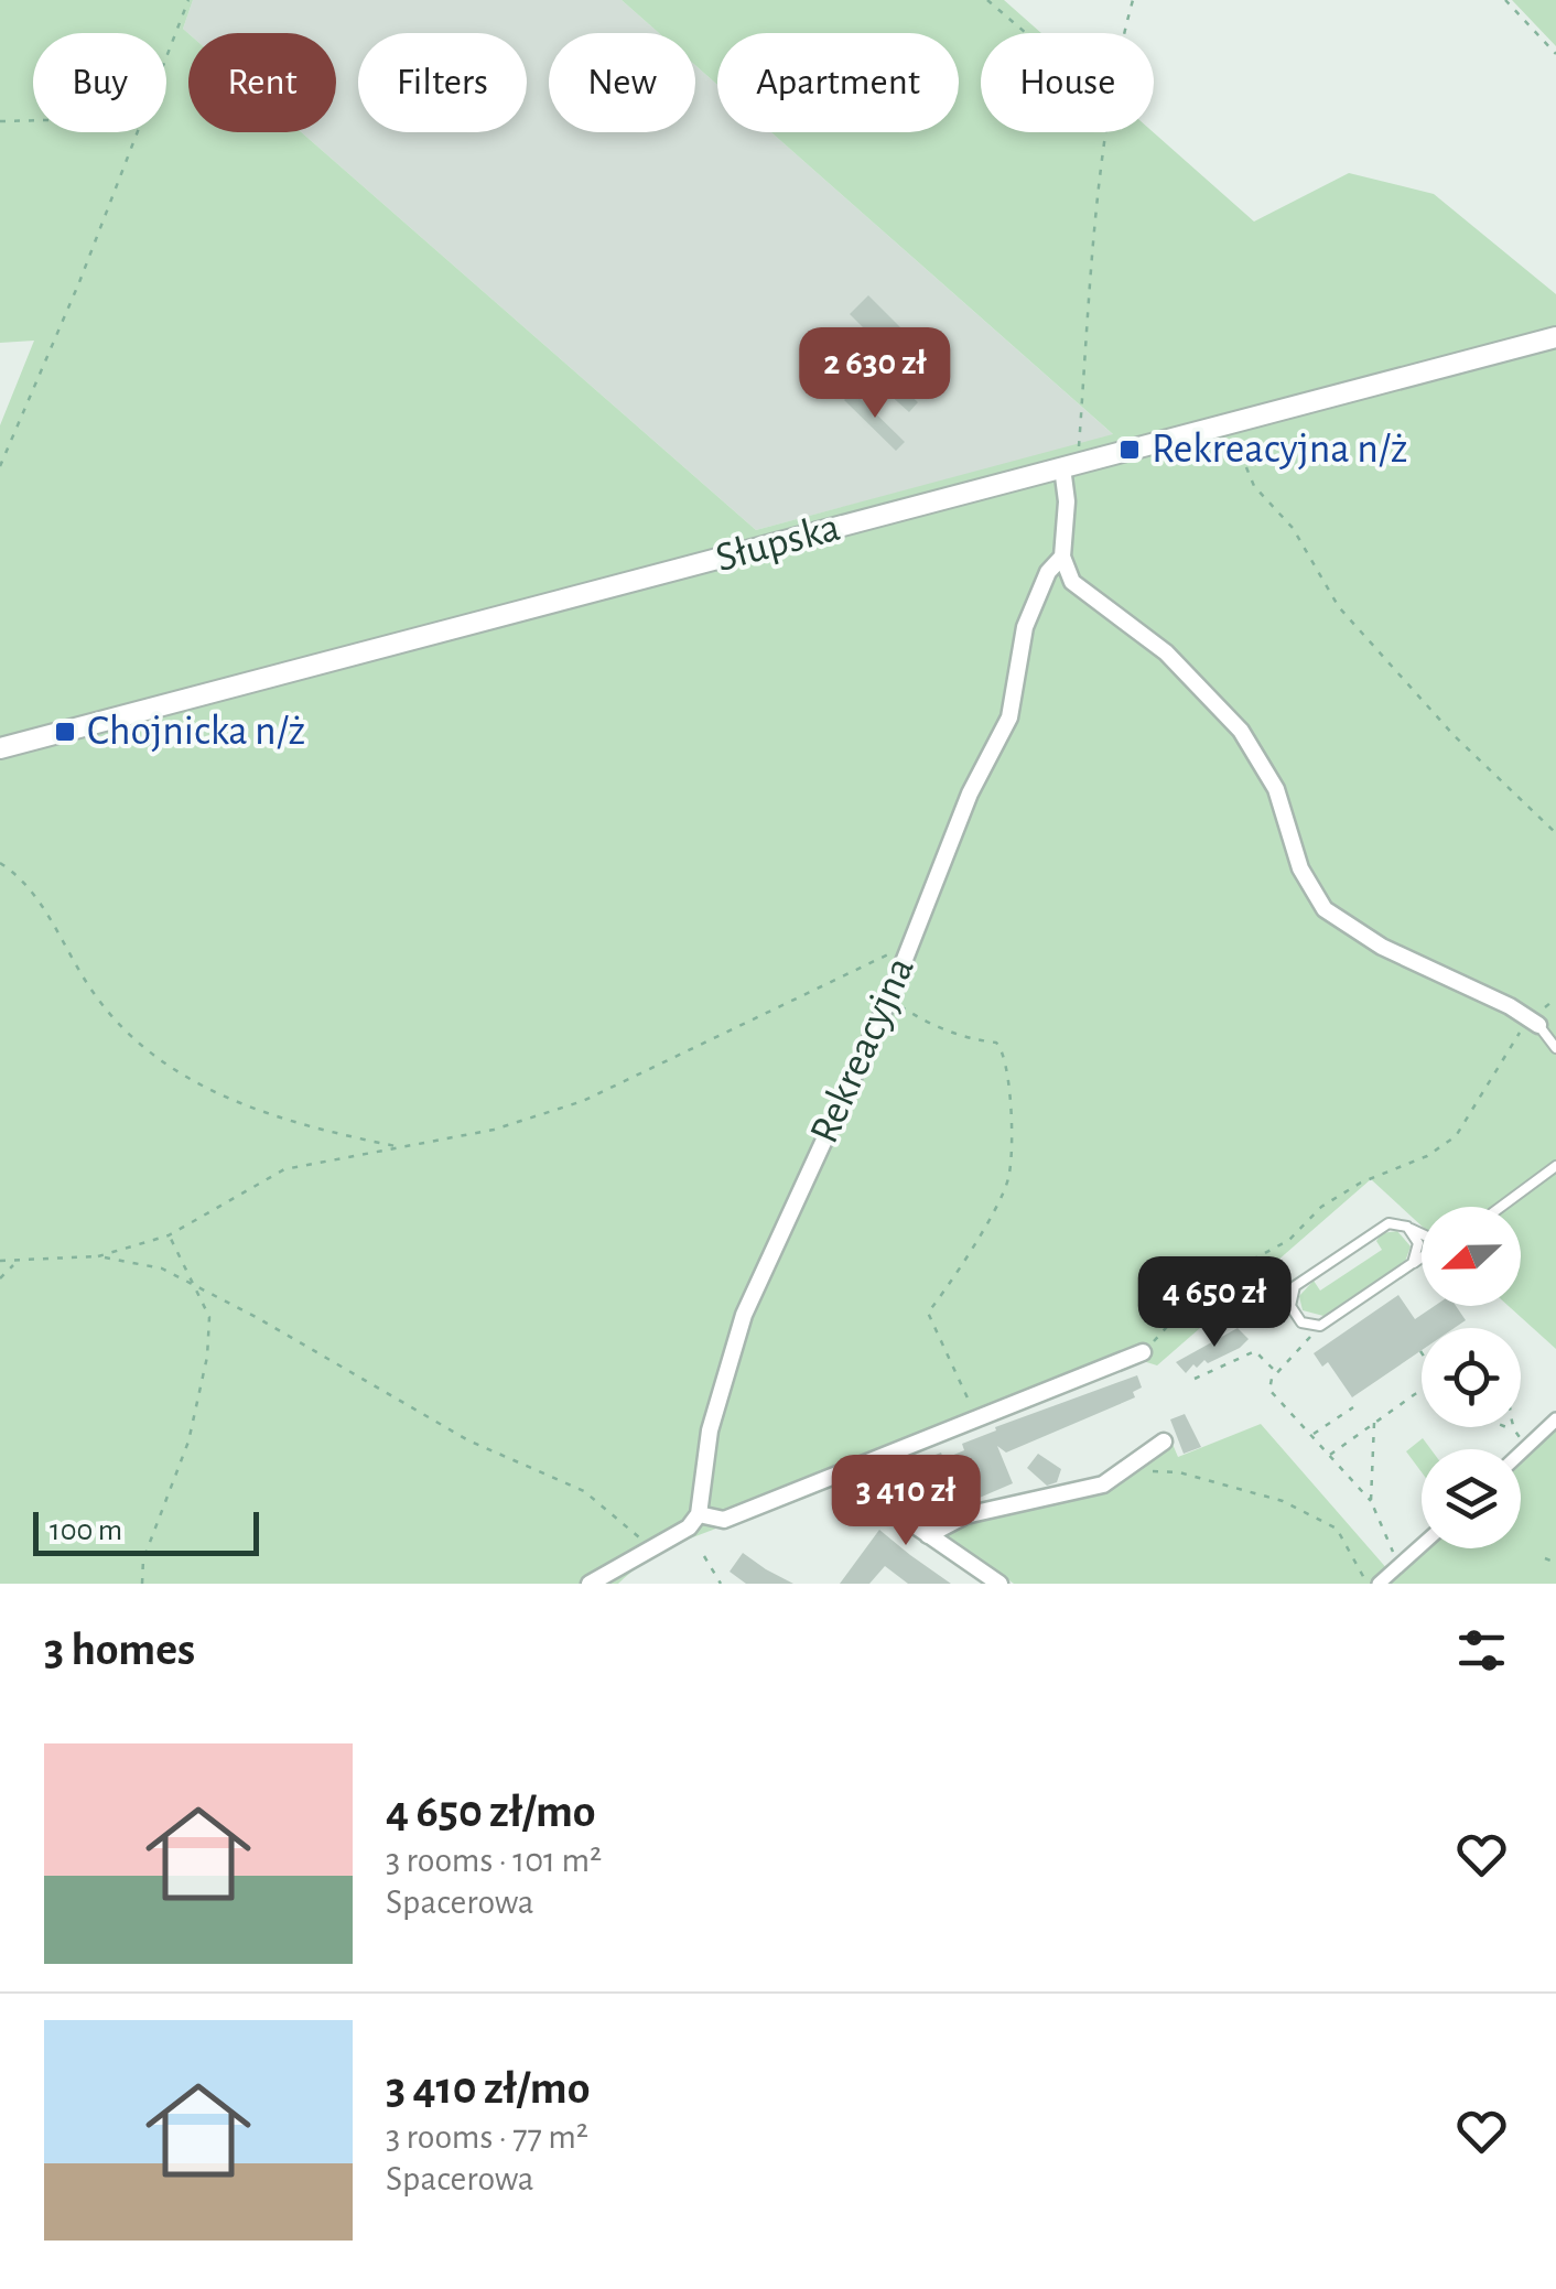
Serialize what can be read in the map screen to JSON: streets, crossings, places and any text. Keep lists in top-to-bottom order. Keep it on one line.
{"streets":{"street":["Słupska","Rekreacyjna"]},"crossings":[["Słupska","Rekreacyjna"]],"places":{"transit":["Rekreacyjna n/ż","Chojnicka n/ż"]},"scale_bar":"100 m","north":"left","page":{"chip":["Buy","Rent","Filters","New","Apartment","House"],"price":["2 630 zł","4 650 zł","3 410 zł"],"scale":"100 m","heading":"3 homes","list":[{"name":"4 650 zł/mo","note":"3 rooms · 101 m² · Spacerowa"},{"name":"3 410 zł/mo","note":"3 rooms · 77 m² · Spacerowa"}]}}
